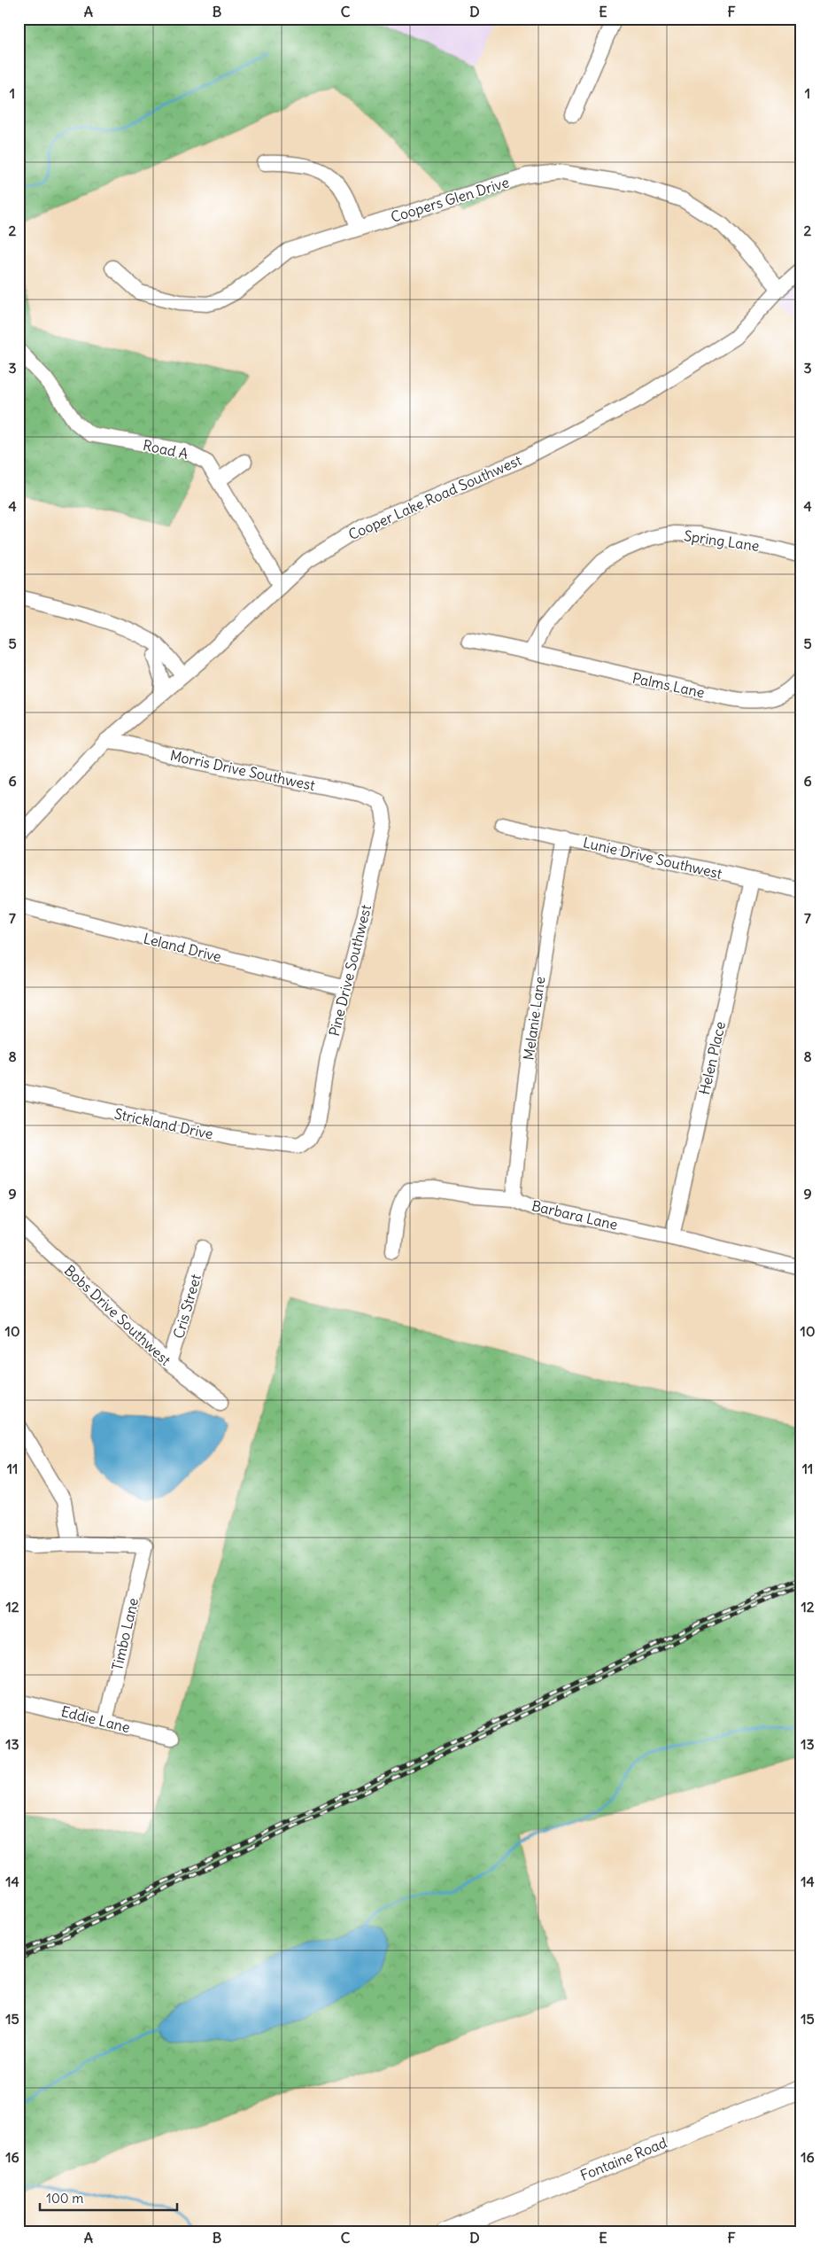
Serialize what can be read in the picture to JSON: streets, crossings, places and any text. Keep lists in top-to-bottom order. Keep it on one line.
{"streets":{"main road":["Fontaine Road"],"street":["Coopers Glen Drive","Road A","Cooper Lake Road Southwest","Spring Lane","Palms Lane","Morris Drive Southwest","Lunie Drive Southwest","Leland Drive","Pine Drive Southwest","Melanie Lane","Helen Place","Strickland Drive","Barbara Lane","Cris Street","Bobs Drive Southwest","Timbo Lane","Eddie Lane"]},"crossings":[["Coopers Glen Drive","Cooper Lake Road Southwest"],["Road A","Cooper Lake Road Southwest"],["Cooper Lake Road Southwest","Morris Drive Southwest"],["Spring Lane","Palms Lane"],["Morris Drive Southwest","Pine Drive Southwest"],["Lunie Drive Southwest","Melanie Lane"],["Lunie Drive Southwest","Helen Place"],["Leland Drive","Pine Drive Southwest"],["Pine Drive Southwest","Strickland Drive"],["Melanie Lane","Barbara Lane"],["Helen Place","Barbara Lane"],["Cris Street","Bobs Drive Southwest"],["Timbo Lane","Eddie Lane"]],"scale_bar":"100 m","grid":{"columns":["A","B","C","D","E","F"],"rows":["1","2","3","4","5","6","7","8","9","10","11","12","13","14","15","16"]}}
